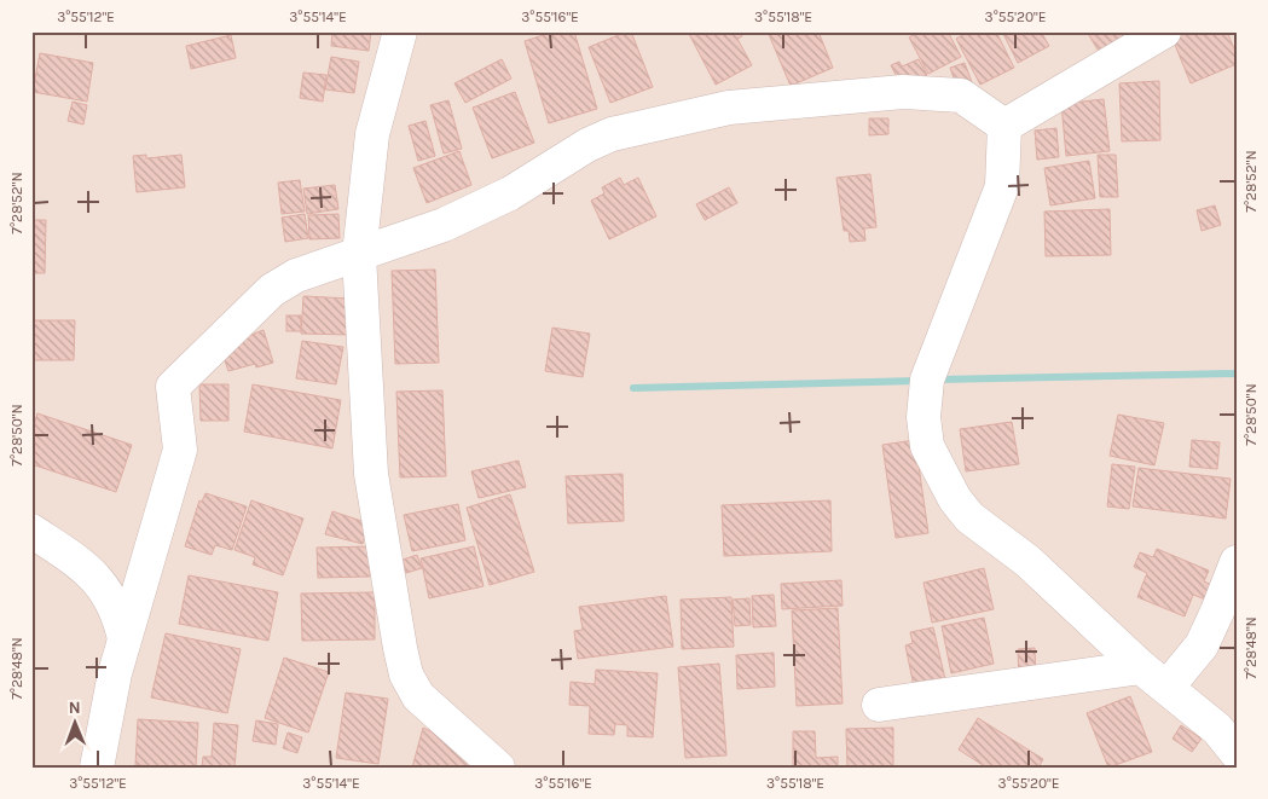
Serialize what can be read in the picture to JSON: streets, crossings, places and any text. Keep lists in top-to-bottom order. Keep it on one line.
{"north":"top","coordinates":["3°55'12\"E","3°55'14\"E","3°55'16\"E","3°55'18\"E","3°55'20\"E","7°28'52\"N","7°28'50\"N","7°28'48\"N"]}
